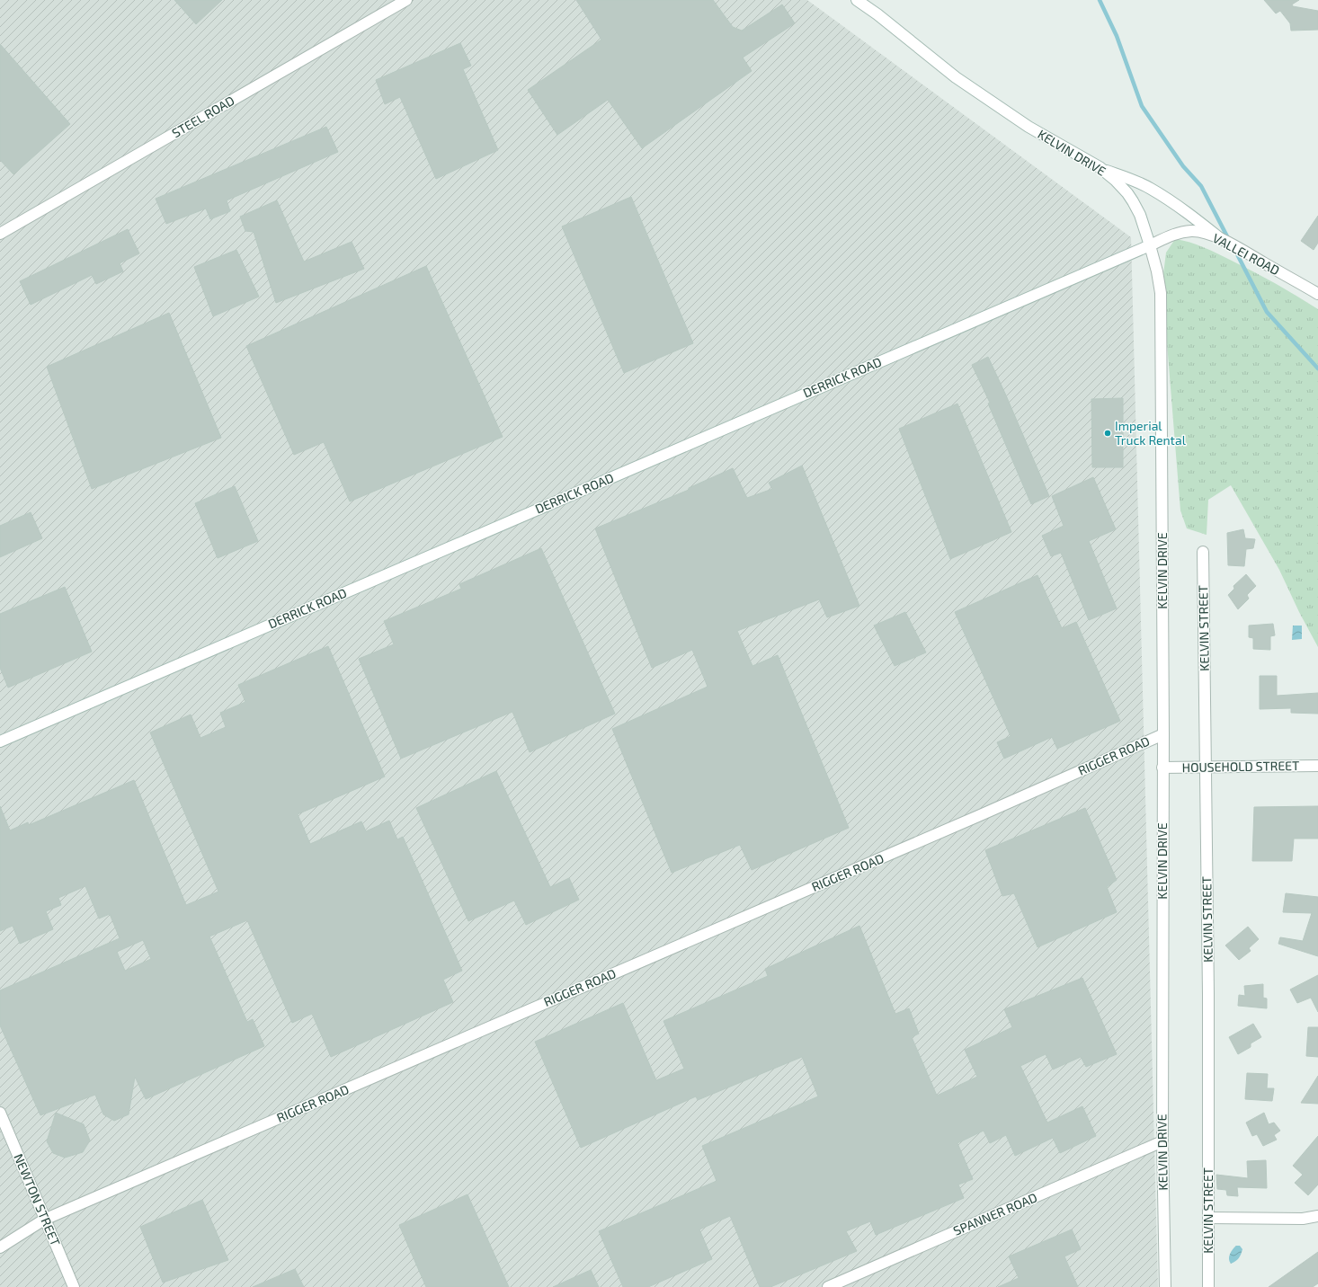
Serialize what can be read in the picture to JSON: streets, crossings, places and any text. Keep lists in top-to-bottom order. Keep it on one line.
{"streets":{"street":["STEEL ROAD","KELVIN DRIVE","VALLEI ROAD","DERRICK ROAD","KELVIN STREET","RIGGER ROAD","HOUSEHOLD STREET","NEWTON STREET","SPANNER ROAD"]},"crossings":[["KELVIN DRIVE","VALLEI ROAD"],["KELVIN DRIVE","DERRICK ROAD"],["KELVIN DRIVE","RIGGER ROAD"],["KELVIN DRIVE","HOUSEHOLD STREET"],["KELVIN DRIVE","SPANNER ROAD"],["VALLEI ROAD","DERRICK ROAD"],["KELVIN STREET","HOUSEHOLD STREET"],["RIGGER ROAD","NEWTON STREET"]],"places":["Imperial Truck Rental"]}
